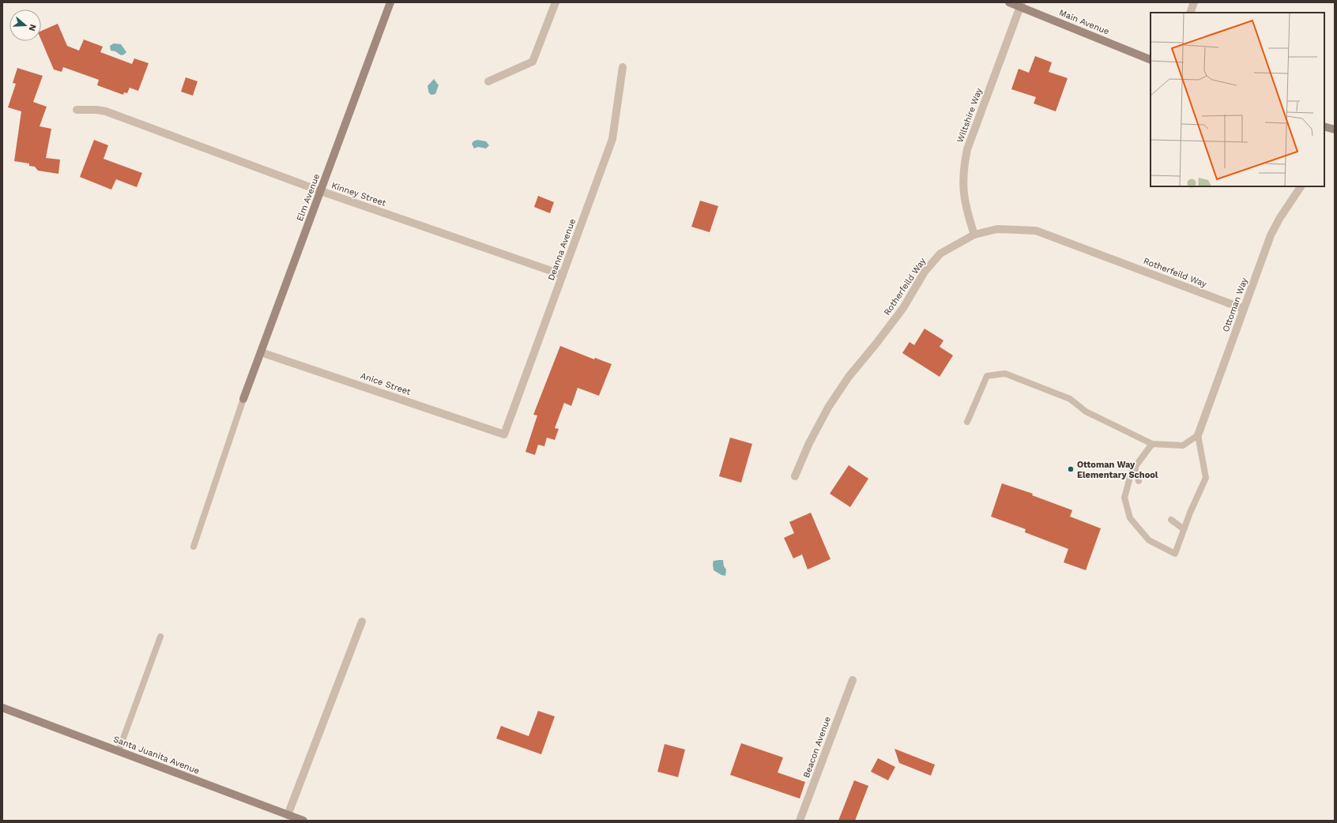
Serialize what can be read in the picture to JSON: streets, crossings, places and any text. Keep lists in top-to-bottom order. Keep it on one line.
{"streets":{"street":["Main Avenue","Wiltshire Way","Kinney Street","Elm Avenue","Deanna Avenue","Rotherfeild Way","Ottoman Way","Anice Street","Beacon Avenue","Santa Juanita Avenue"]},"crossings":[["Main Avenue","Wiltshire Way"],["Wiltshire Way","Rotherfeild Way"],["Kinney Street","Elm Avenue"],["Kinney Street","Deanna Avenue"],["Elm Avenue","Anice Street"],["Deanna Avenue","Anice Street"],["Rotherfeild Way","Ottoman Way"]],"places":["Ottoman Way Elementary School"],"north":"right"}
